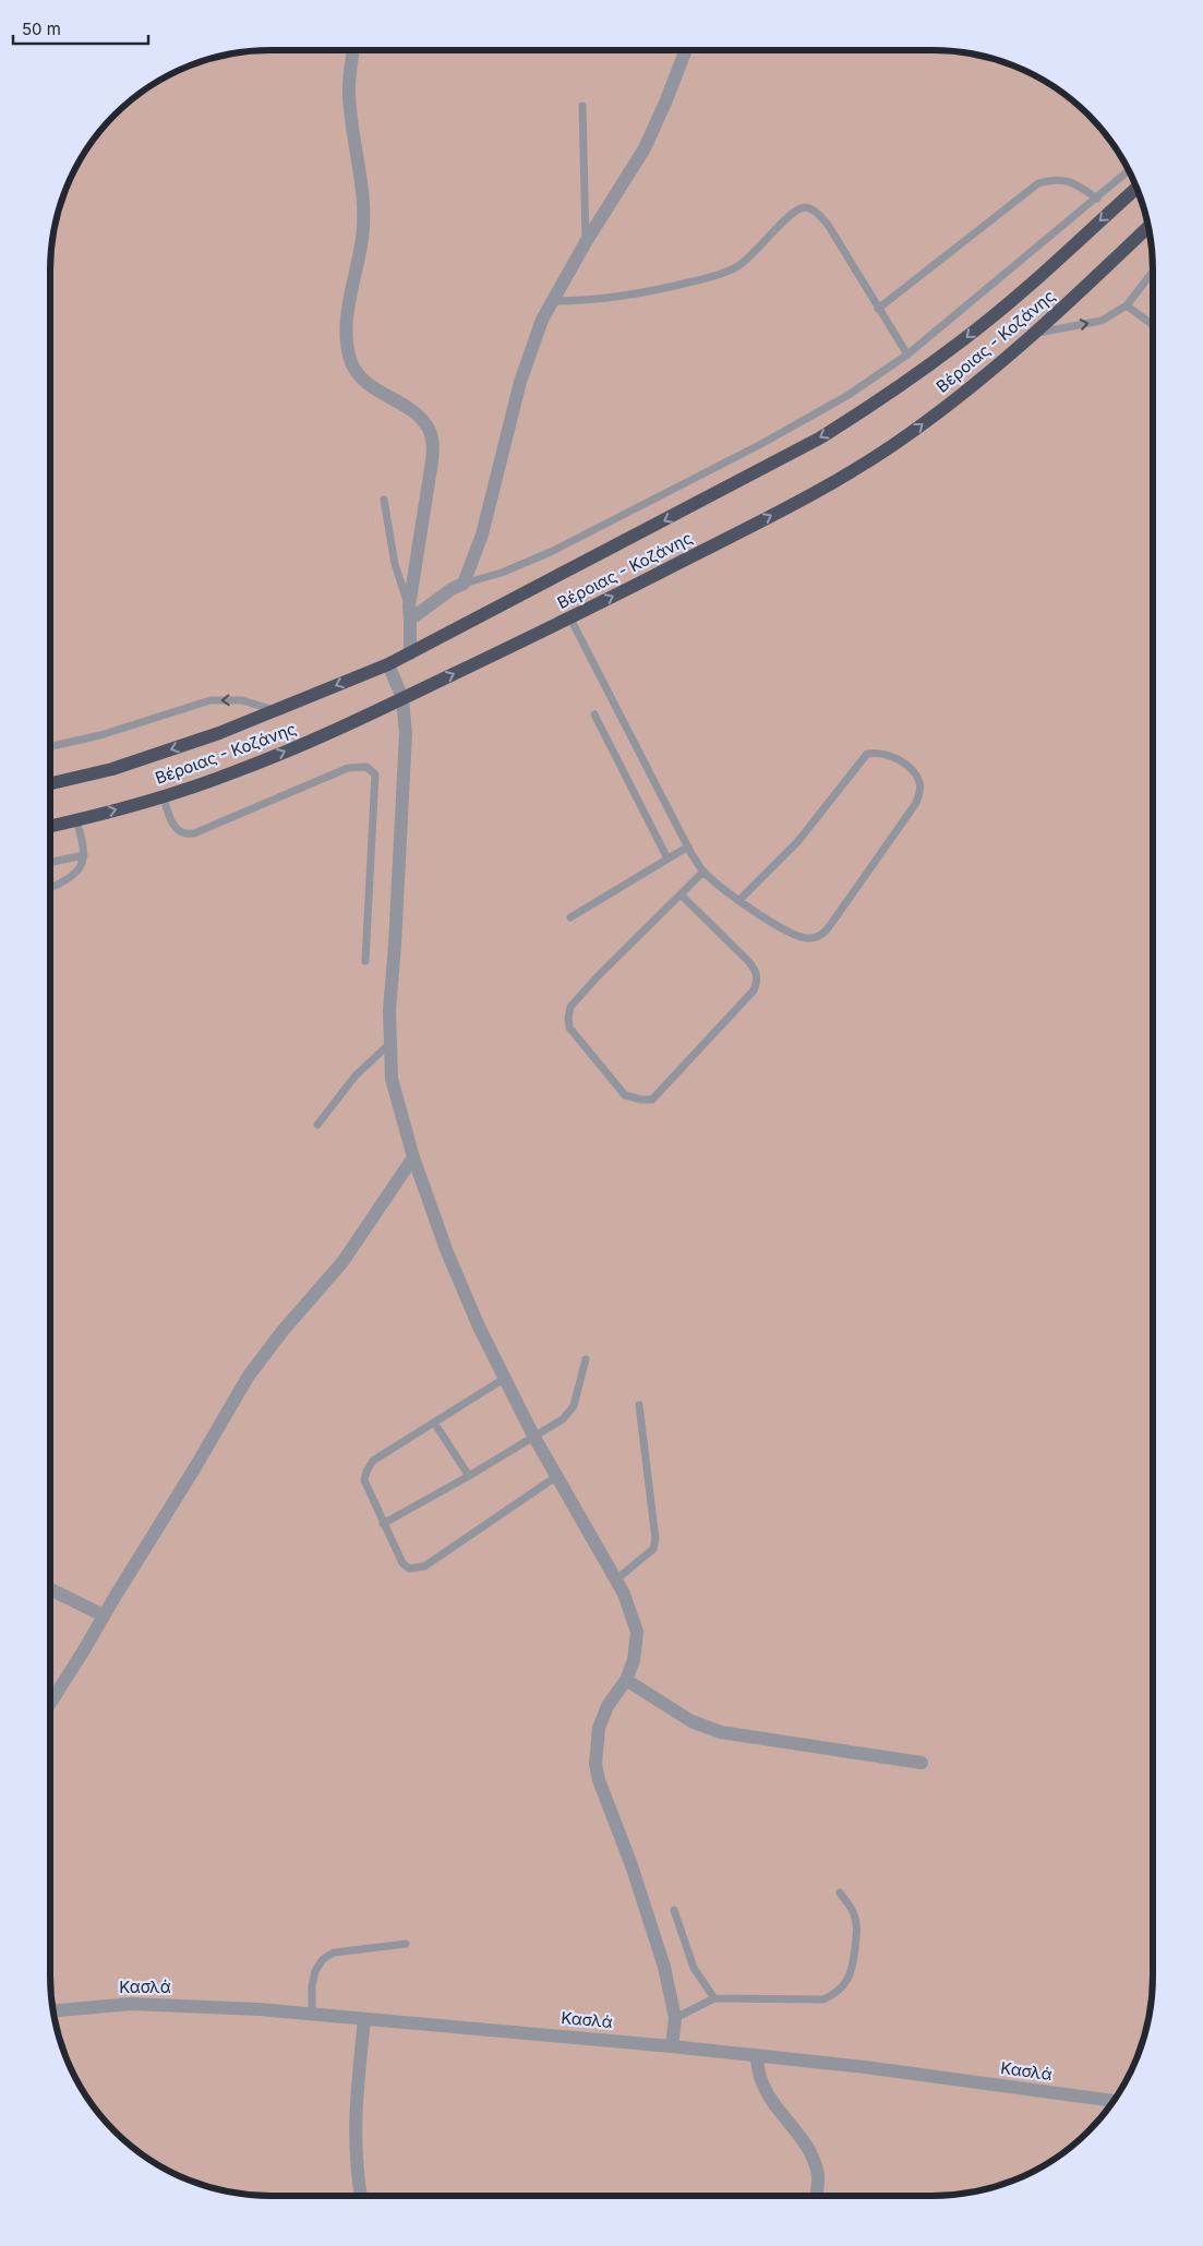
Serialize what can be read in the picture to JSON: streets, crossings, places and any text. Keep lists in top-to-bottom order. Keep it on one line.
{"streets":{"main road":["Βέροιας - Κοζάνης"],"street":["Κασλά"]},"scale_bar":"50 m"}
